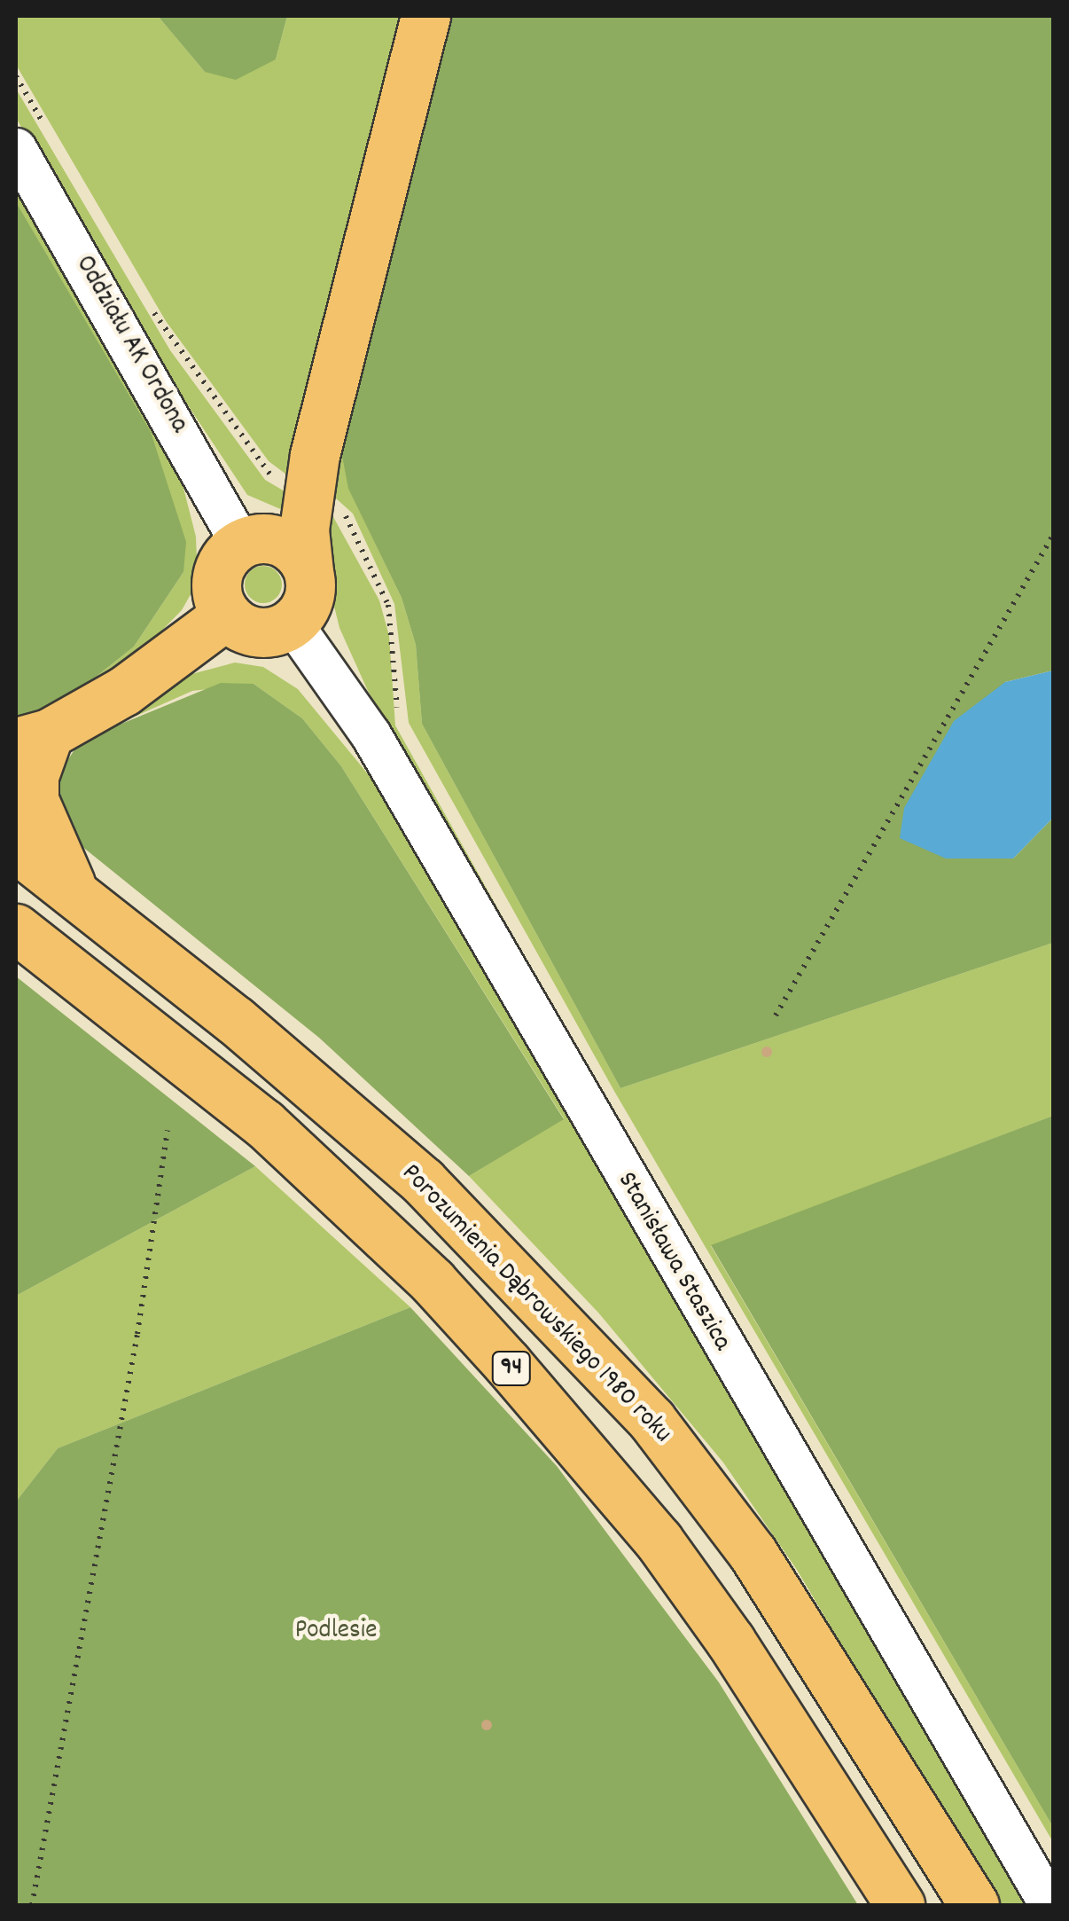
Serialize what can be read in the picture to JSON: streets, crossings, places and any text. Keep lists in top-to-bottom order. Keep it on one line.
{"streets":{"main road":["Porozumienia Dąbrowskiego 1980 roku","94"],"street":["Oddziału AK Ordona","Stanisława Staszica"]},"crossings":[["Oddziału AK Ordona","Stanisława Staszica"]],"parks":["Podlesie"]}
